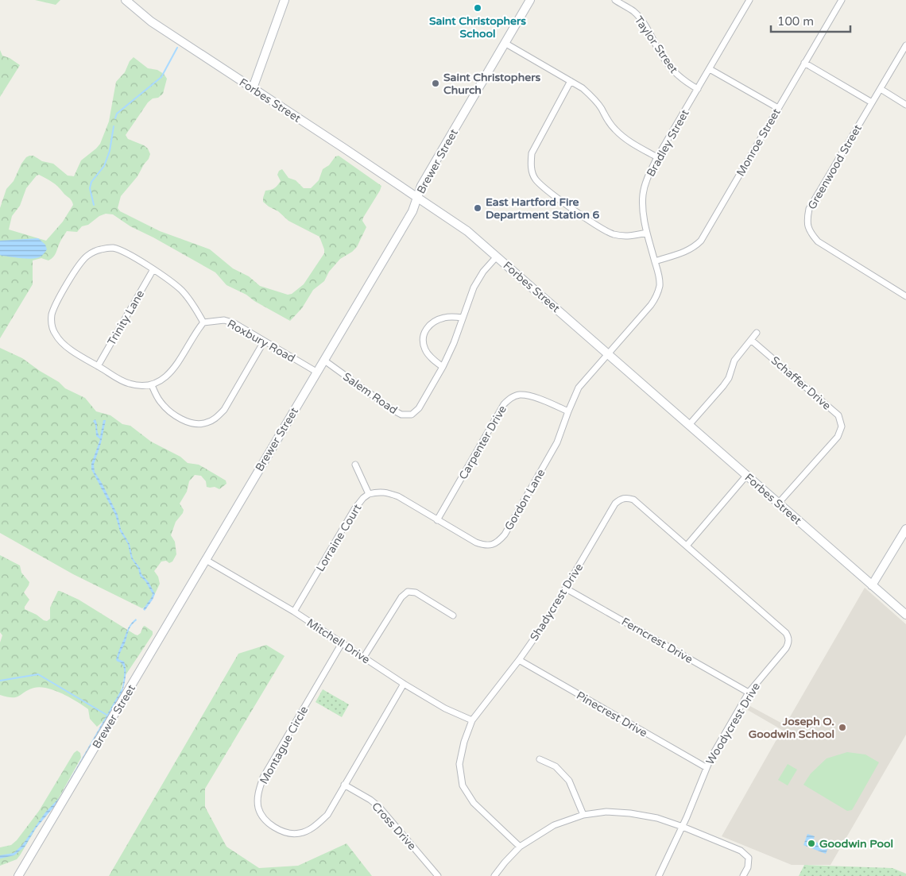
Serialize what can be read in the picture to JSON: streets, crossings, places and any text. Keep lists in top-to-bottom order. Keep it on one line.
{"streets":{"main road":["Forbes Street","Brewer Street"],"street":["Taylor Street","Monroe Street","Bradley Street","Greenwood Street","Trinity Lane","Roxbury Road","Schaffer Drive","Salem Road","Carpenter Drive","Gordon Lane","Lorraine Court","Shadycrest Drive","Ferncrest Drive","Mitchell Drive","Pinecrest Drive","Woodycrest Drive","Montague Circle","Cross Drive"]},"crossings":[["Taylor Street","Bradley Street"],["Forbes Street","Bradley Street"],["Forbes Street","Brewer Street"],["Forbes Street","Schaffer Drive"],["Forbes Street","Salem Road"],["Forbes Street","Gordon Lane"],["Monroe Street","Bradley Street"],["Bradley Street","Gordon Lane"],["Brewer Street","Roxbury Road"],["Brewer Street","Salem Road"],["Brewer Street","Mitchell Drive"],["Carpenter Drive","Gordon Lane"],["Gordon Lane","Lorraine Court"],["Lorraine Court","Mitchell Drive"],["Shadycrest Drive","Ferncrest Drive"],["Shadycrest Drive","Mitchell Drive"],["Shadycrest Drive","Pinecrest Drive"],["Shadycrest Drive","Woodycrest Drive"],["Ferncrest Drive","Woodycrest Drive"],["Mitchell Drive","Montague Circle"],["Pinecrest Drive","Woodycrest Drive"],["Montague Circle","Cross Drive"]],"places":["Saint Christophers School","Saint Christophers Church","East Hartford Fire Department Station 6","Joseph O. Goodwin School","Goodwin Pool"],"scale_bar":"100 m"}
